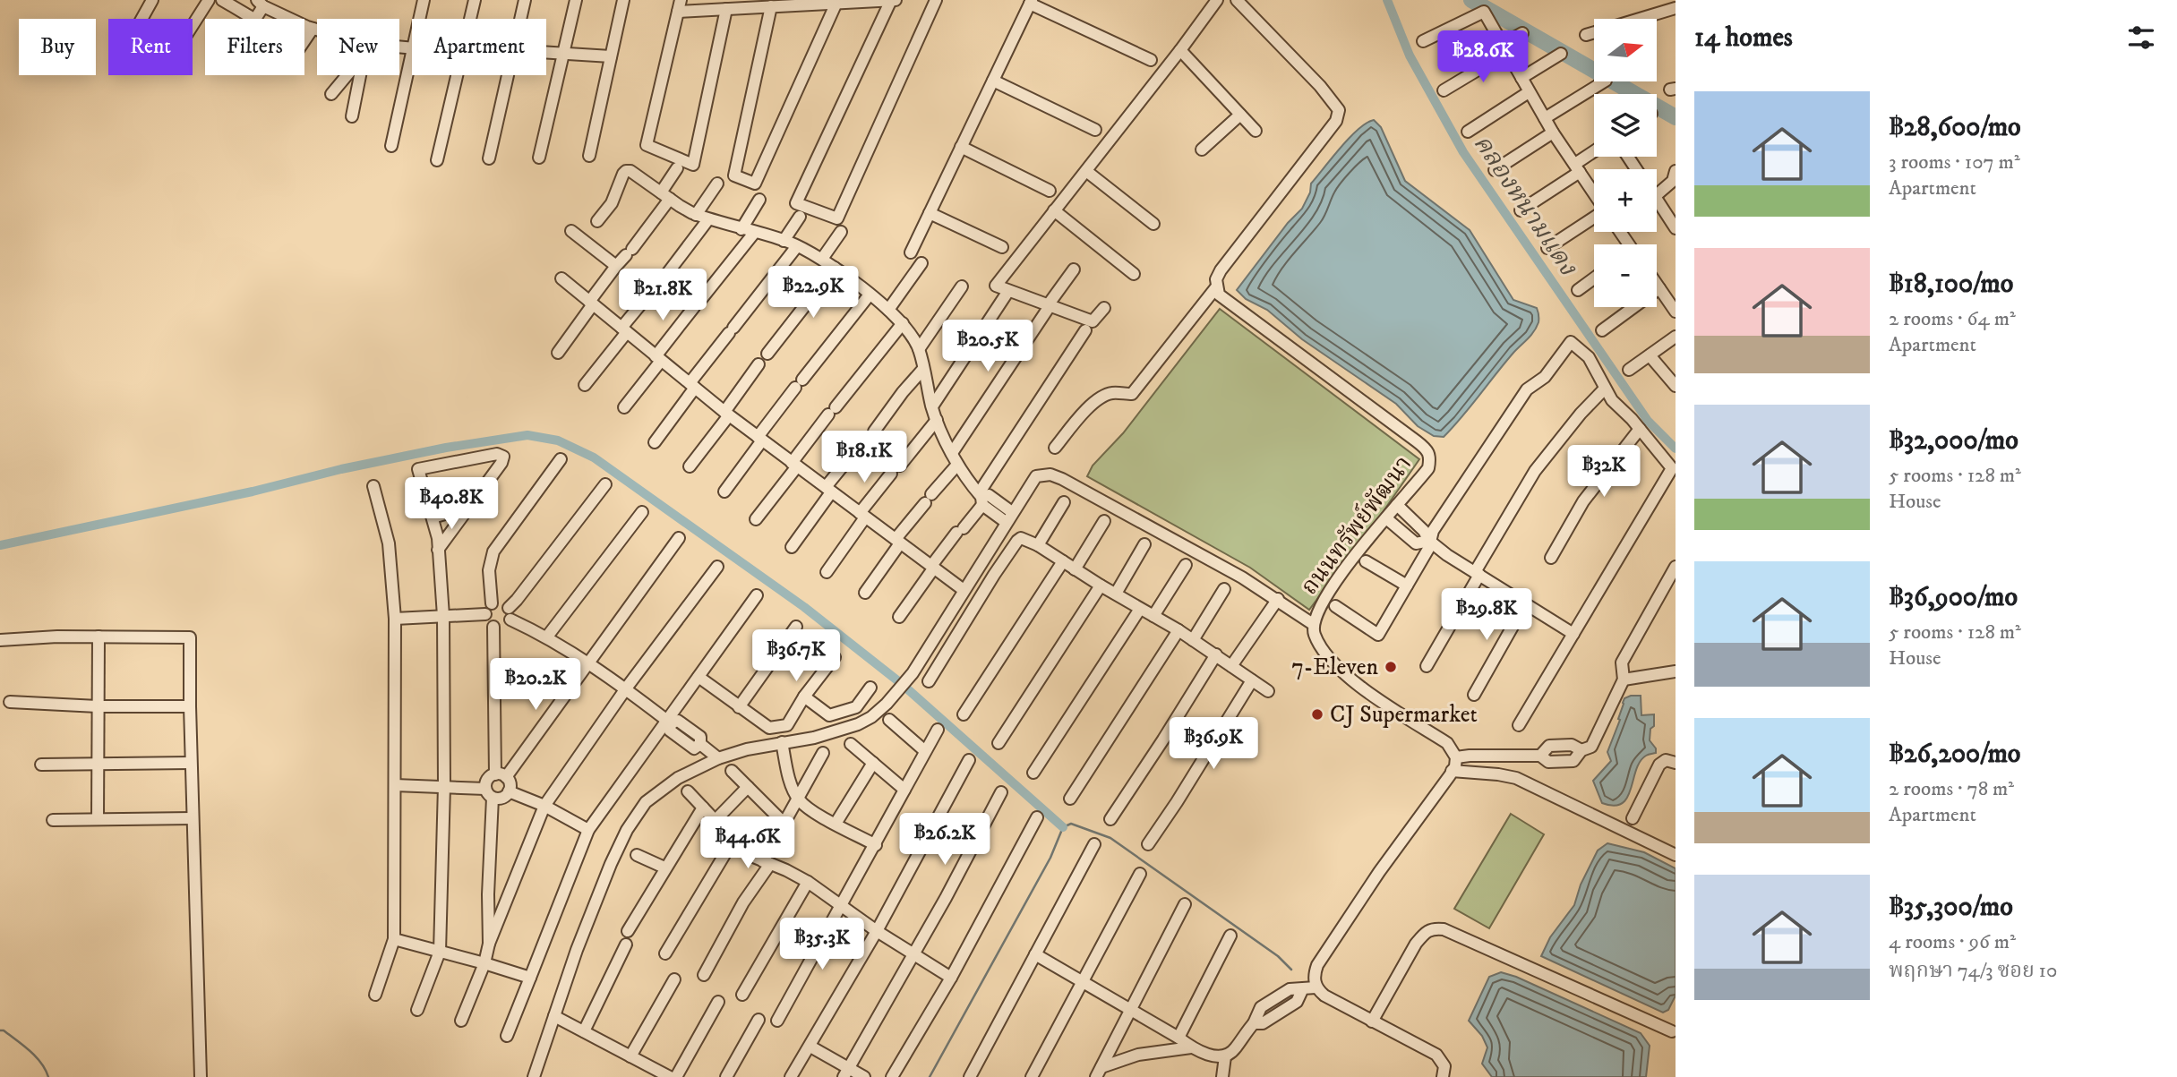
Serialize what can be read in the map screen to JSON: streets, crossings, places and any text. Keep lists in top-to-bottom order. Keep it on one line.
{"streets":{"street":["ถนนทรัพย์พัฒนา"]},"water":["คลองหนามแดง"],"places":["7-Eleven","CJ Supermarket"],"north":"right","page":{"heading":"14 homes","map_buttons":["+","−"],"chip":["Buy","Rent","Filters","New","Apartment"],"price":["฿28.6K","฿22.9K","฿21.8K","฿20.5K","฿18.1K","฿32K","฿40.8K","฿29.8K","฿36.7K","฿20.2K","฿36.9K","฿26.2K","฿44.6K","฿35.3K"],"list":[{"name":"฿28,600/mo","note":"3 rooms · 107 m² · Apartment"},{"name":"฿18,100/mo","note":"2 rooms · 64 m² · Apartment"},{"name":"฿32,000/mo","note":"5 rooms · 128 m² · House"},{"name":"฿36,900/mo","note":"5 rooms · 128 m² · House"},{"name":"฿26,200/mo","note":"2 rooms · 78 m² · Apartment"},{"name":"฿35,300/mo","note":"4 rooms · 96 m² · พฤกษา 74/3 ซอย 10"}]}}
